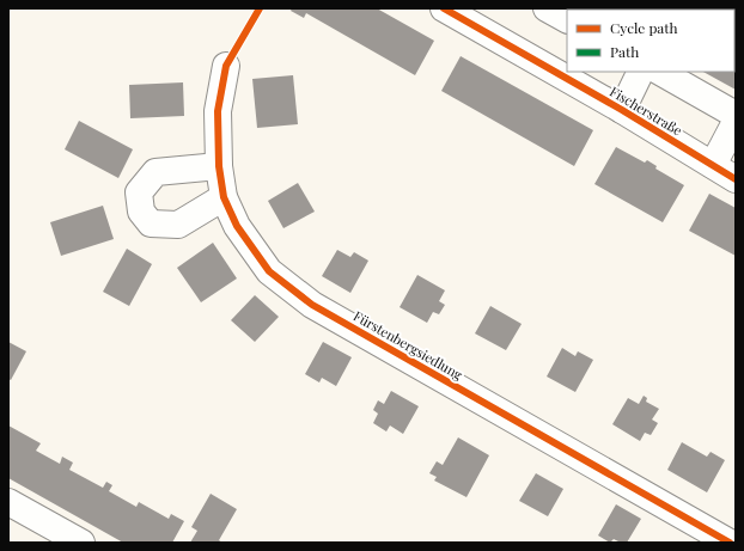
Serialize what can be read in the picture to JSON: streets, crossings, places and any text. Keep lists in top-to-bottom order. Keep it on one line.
{"streets":{"street":["Fischerstraße","Fürstenbergsiedlung"]},"legend":["Cycle path","Path"]}
